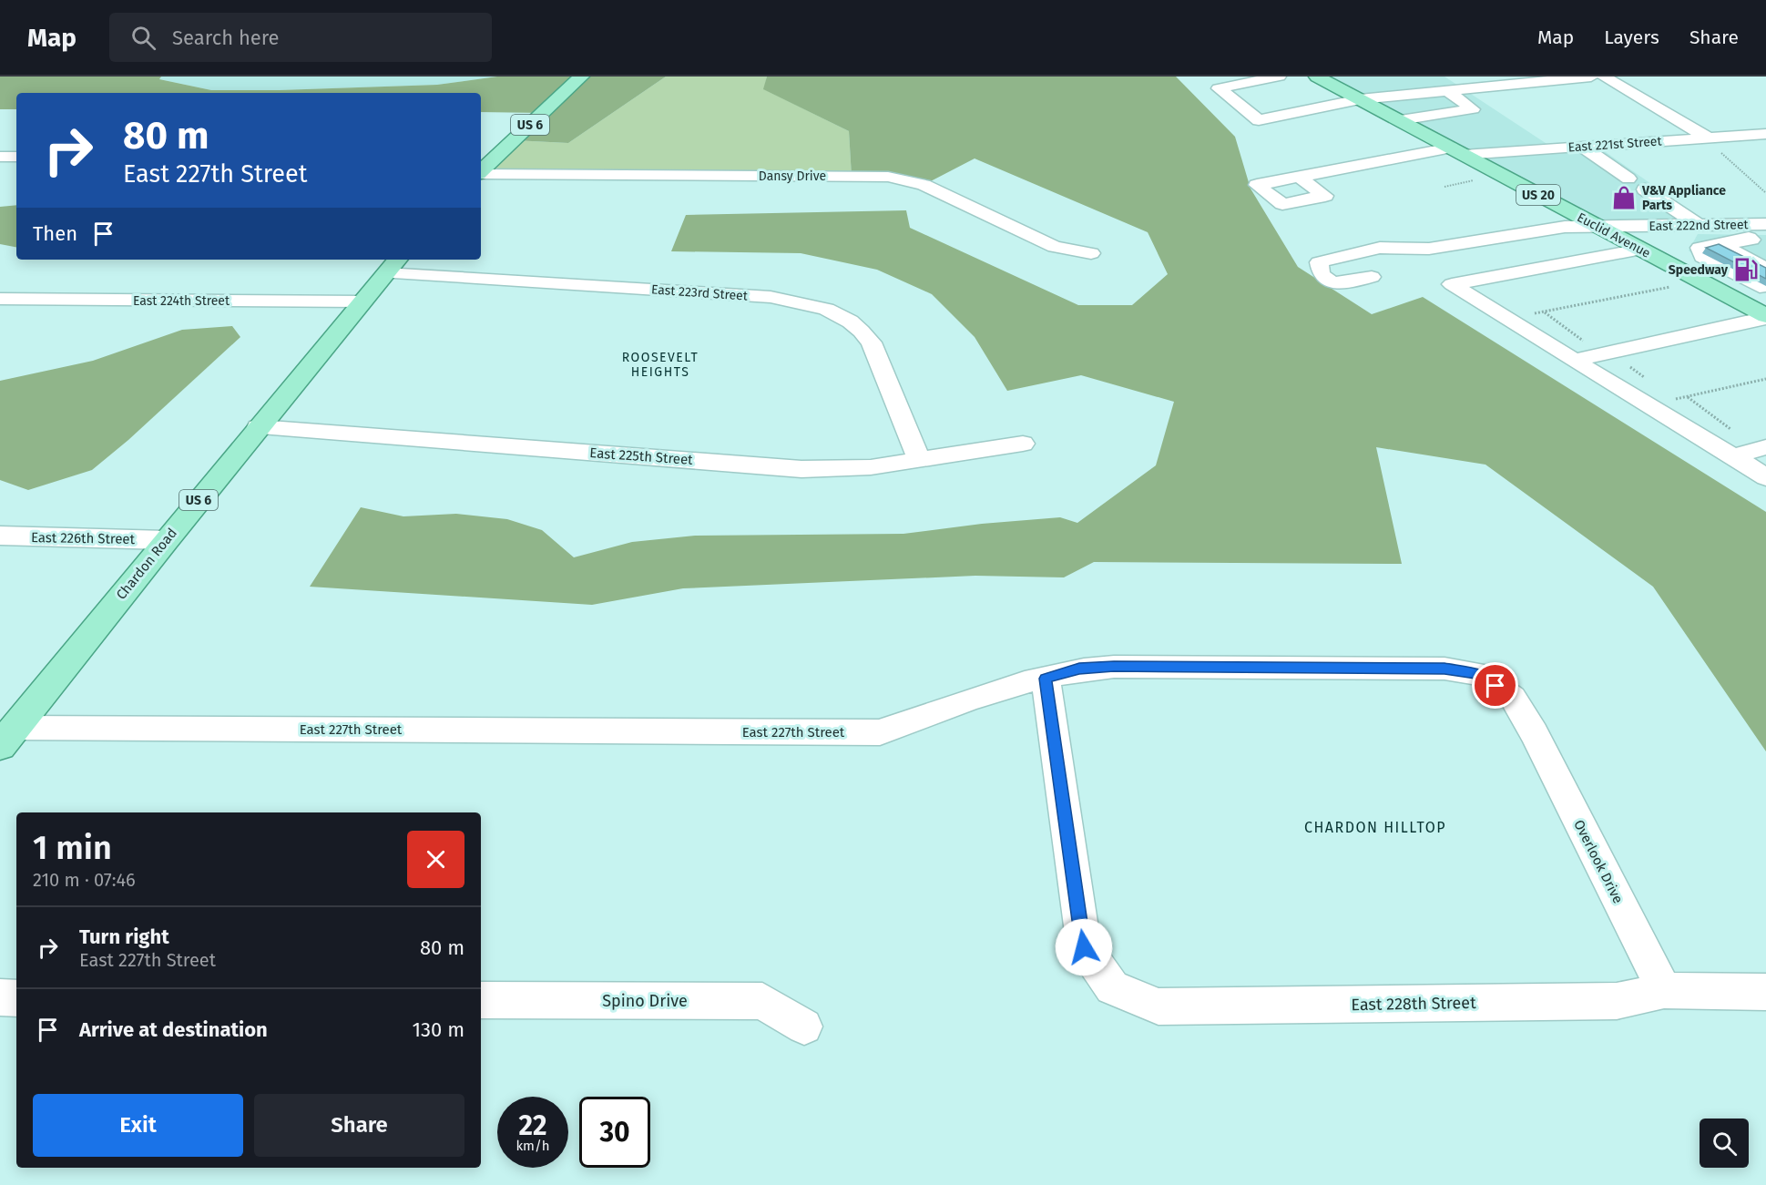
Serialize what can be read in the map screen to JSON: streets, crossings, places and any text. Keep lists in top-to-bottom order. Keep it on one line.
{"streets":{"main road":["US 6","US 20","Euclid Avenue","Chardon Road"],"street":["East 221st Street","Dansy Drive","East 222nd Street","East 223rd Street","East 224th Street","East 225th Street","East 226th Street","East 227th Street","Overlook Drive","Spino Drive","East 228th Street"]},"crossings":[["East 221st Street","Euclid Avenue"],["East 222nd Street","Euclid Avenue"],["East 223rd Street","East 225th Street"],["East 223rd Street","Chardon Road"],["East 224th Street","Chardon Road"],["East 225th Street","Chardon Road"],["East 226th Street","Chardon Road"],["Chardon Road","East 227th Street"],["East 227th Street","Overlook Drive"],["East 227th Street","East 228th Street"],["Overlook Drive","East 228th Street"]],"districts":["ROOSEVELT HEIGHTS","CHARDON HILLTOP"],"places":{"shop":["V&V Appliance Parts"],"fuel station":["Speedway"]},"page":{"header":"Map","search":"Search here","nav":["Map","Layers","Share"],"turn":["80 m","East 227th Street"],"then":"Then","heading":["1 min","210 m · 07:46"],"list":[{"name":"Turn right","note":"East 227th Street","value":"80 m"},{"name":"Arrive at destination","value":"130 m"}],"buttons":["Exit","Share"],"speed":"22 km/h","limit":"30"}}
